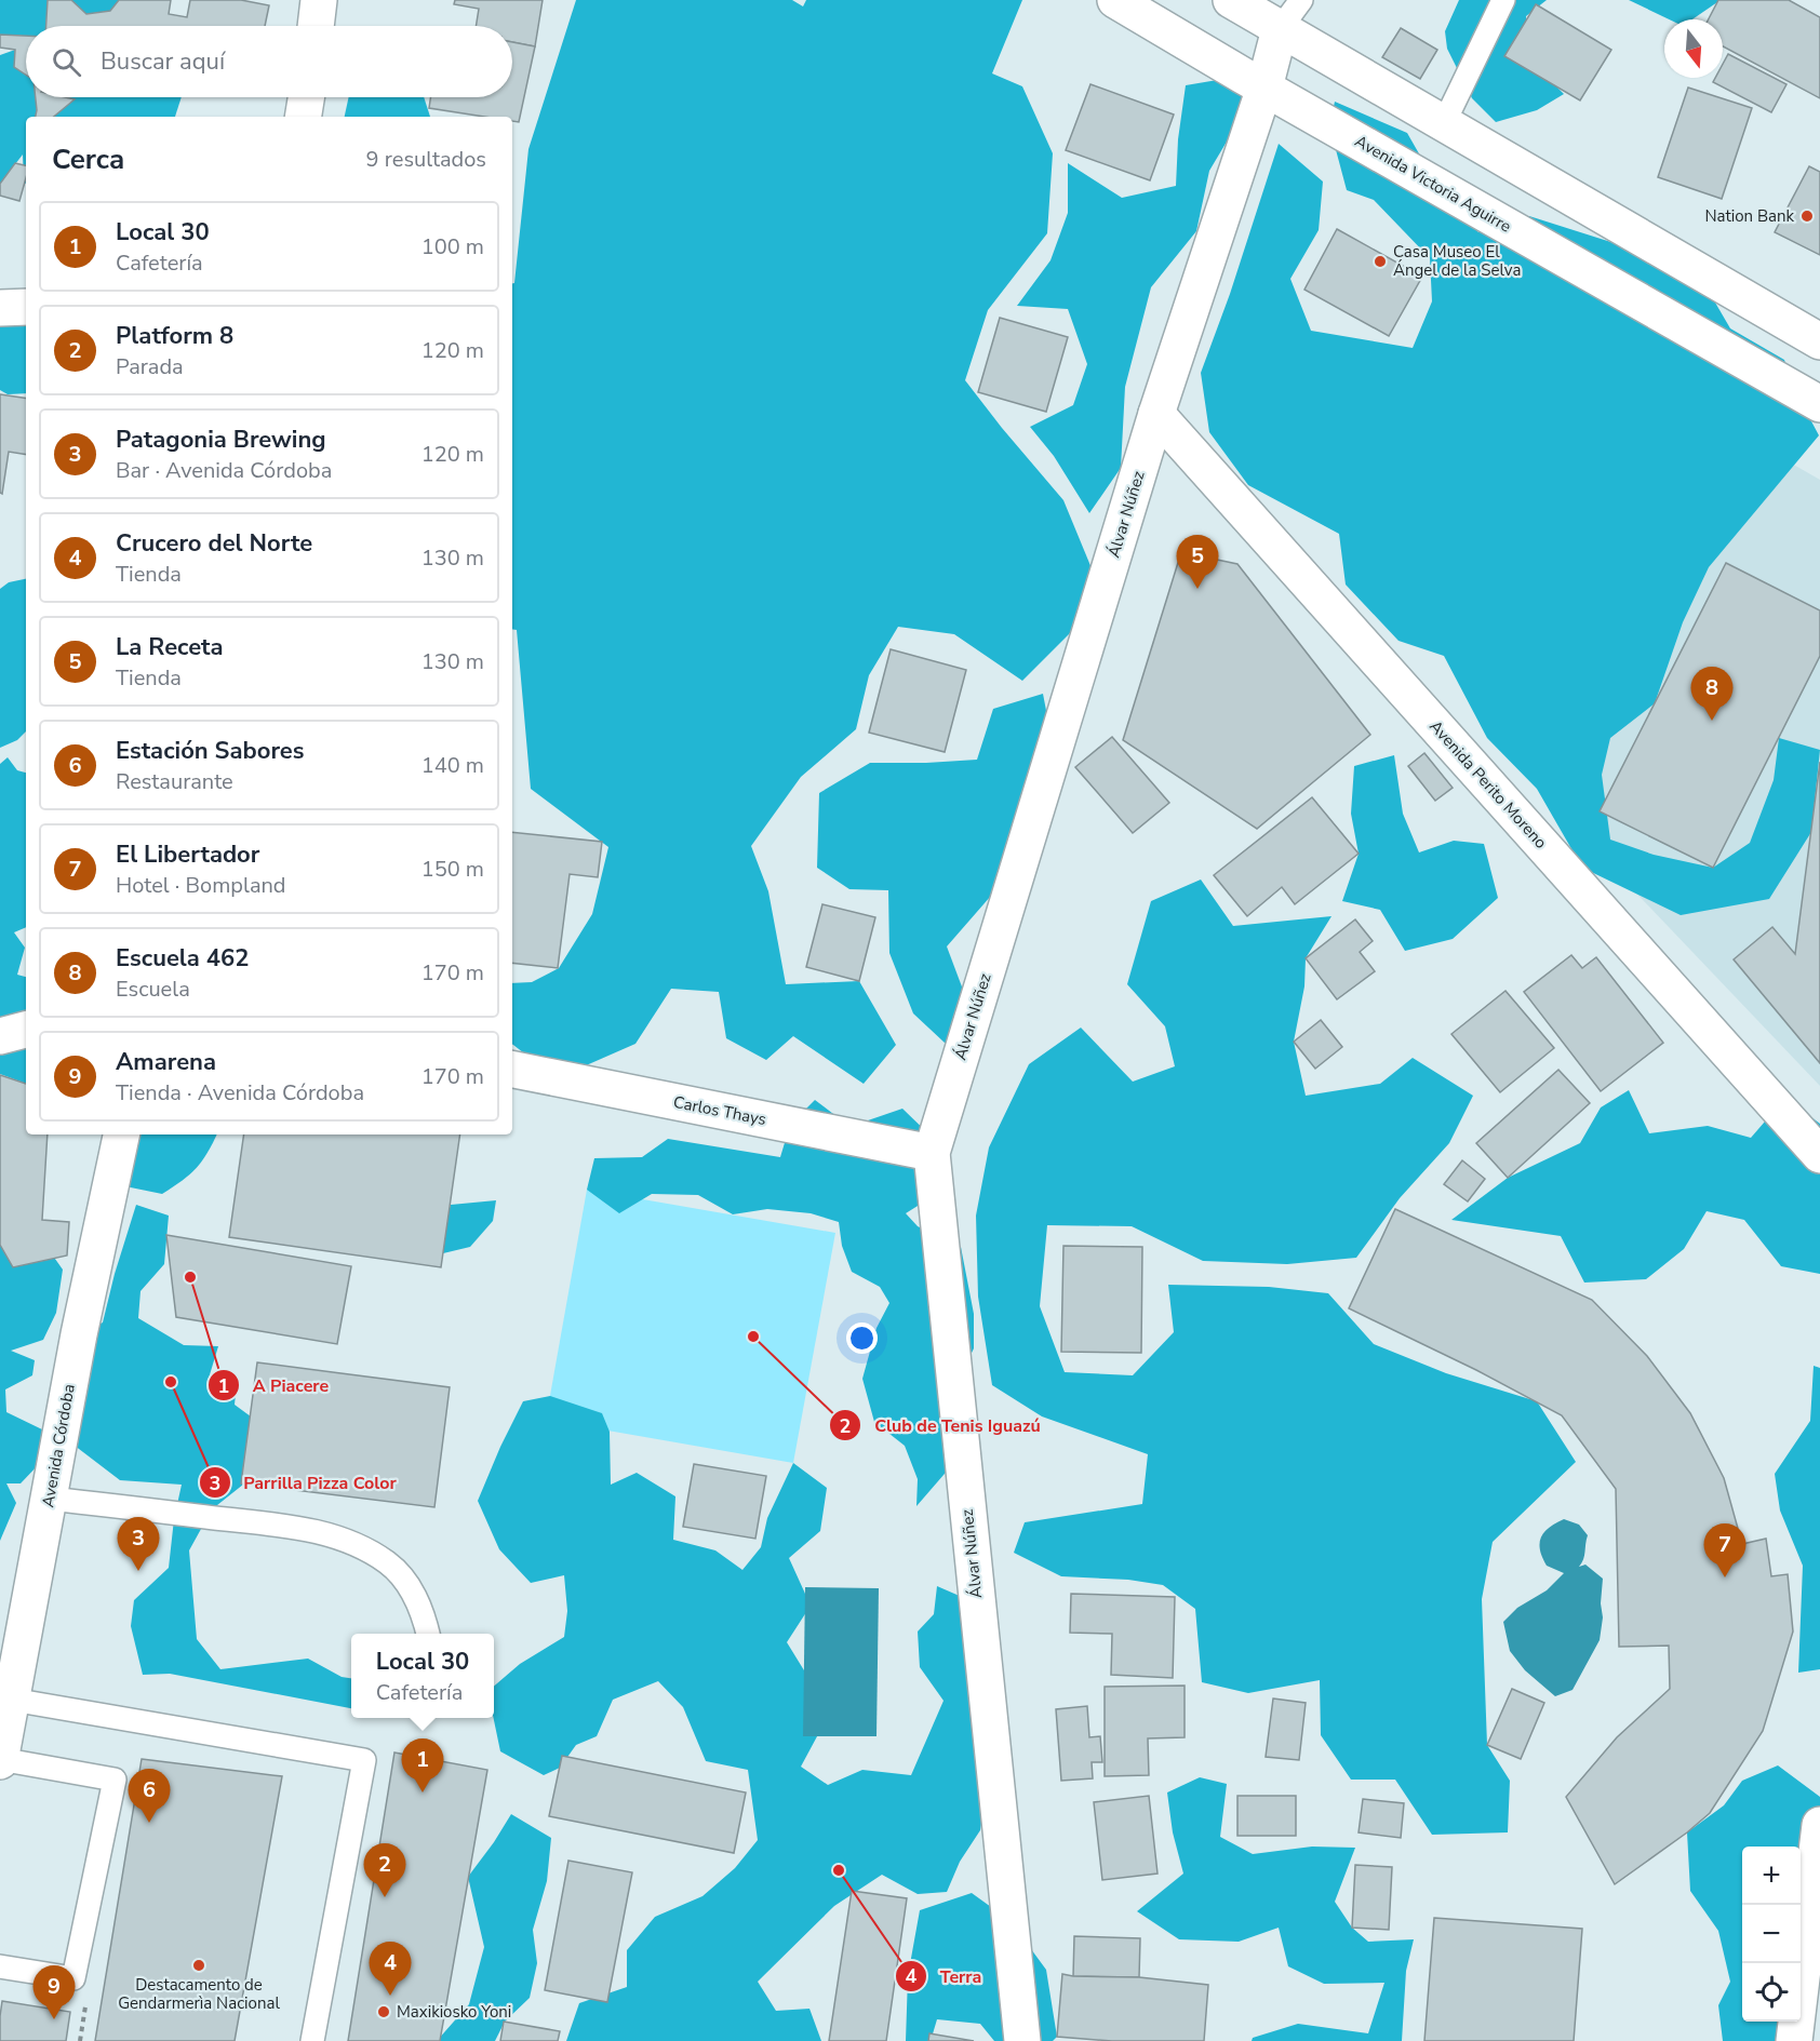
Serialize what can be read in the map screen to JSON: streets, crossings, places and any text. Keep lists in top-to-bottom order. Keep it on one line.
{"streets":{"main road":["Avenida Victoria Aguirre","Álvar Núñez","Avenida Perito Moreno","Carlos Thays","Avenida Córdoba"]},"crossings":[["Avenida Victoria Aguirre","Álvar Núñez"],["Álvar Núñez","Avenida Perito Moreno"],["Álvar Núñez","Carlos Thays"]],"places":["Nation Bank","Casa Museo El Ángel de la Selva","A Piacere","Club de Tenis Iguazú","Parrilla Pizza Color","Terra","Destacamento de Gendarmerìa Nacional","Maxikiosko Yoni"],"north":"bottom","page":{"search":"Buscar aquí","heading":["Cerca","9 resultados"],"list":[{"mark":"1","name":"Local 30","note":"Cafetería","value":"100 m"},{"mark":"2","name":"Platform 8","note":"Parada","value":"120 m"},{"mark":"3","name":"Patagonia Brewing","note":"Bar · Avenida Córdoba","value":"120 m"},{"mark":"4","name":"Crucero del Norte","note":"Tienda","value":"130 m"},{"mark":"5","name":"La Receta","note":"Tienda","value":"130 m"},{"mark":"6","name":"Estación Sabores","note":"Restaurante","value":"140 m"},{"mark":"7","name":"El Libertador","note":"Hotel · Bompland","value":"150 m"},{"mark":"8","name":"Escuela 462","note":"Escuela","value":"170 m"},{"mark":"9","name":"Amarena","note":"Tienda · Avenida Córdoba","value":"170 m"}],"pins":["5","8","3","7","1","6","2","4","9"],"popup":["Local 30","Cafetería"],"map_buttons":["+","−"]}}
